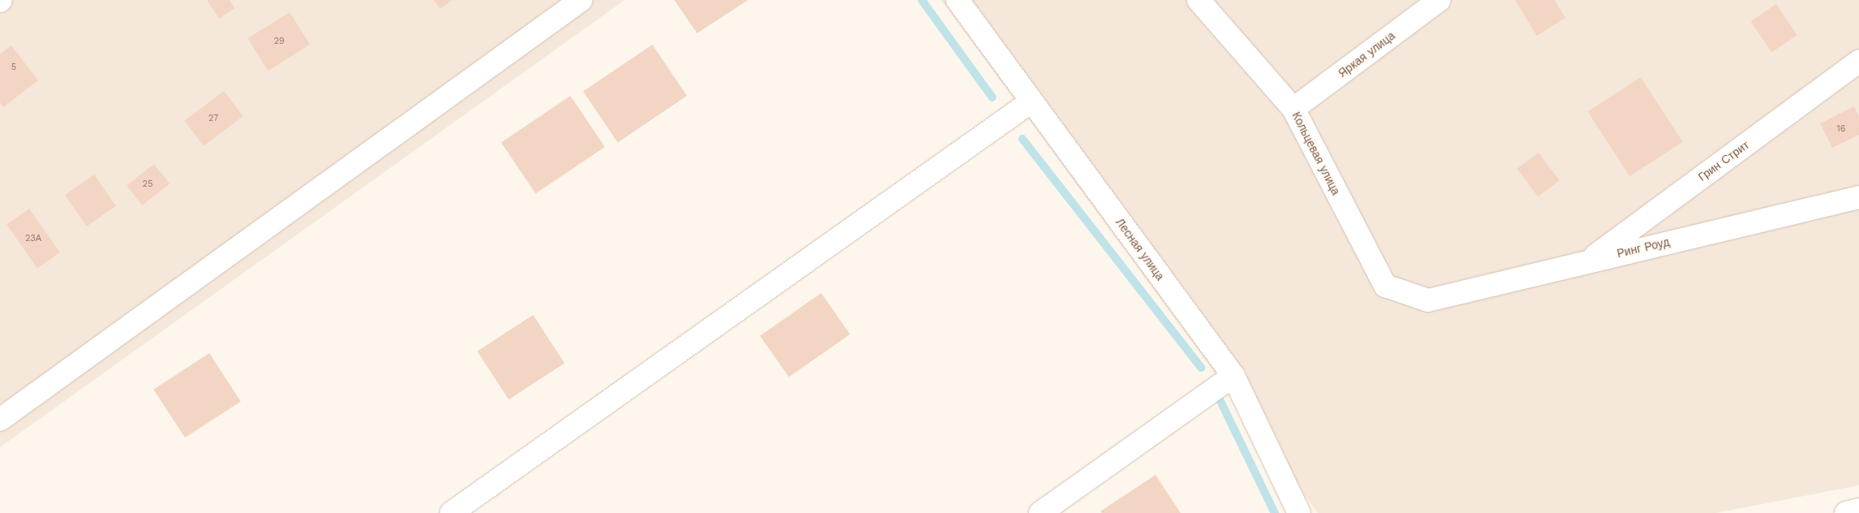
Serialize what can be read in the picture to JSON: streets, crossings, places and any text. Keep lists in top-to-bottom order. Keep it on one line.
{"streets":{"street":["Яркая улица","Кольцевая улица","Грин Стрит","Ринг Роуд","Лесная улица"]},"crossings":[["Яркая улица","Кольцевая улица"],["Кольцевая улица","Ринг Роуд"],["Грин Стрит","Ринг Роуд"]],"house_numbers":["29","5","27","16","25","23А"]}
